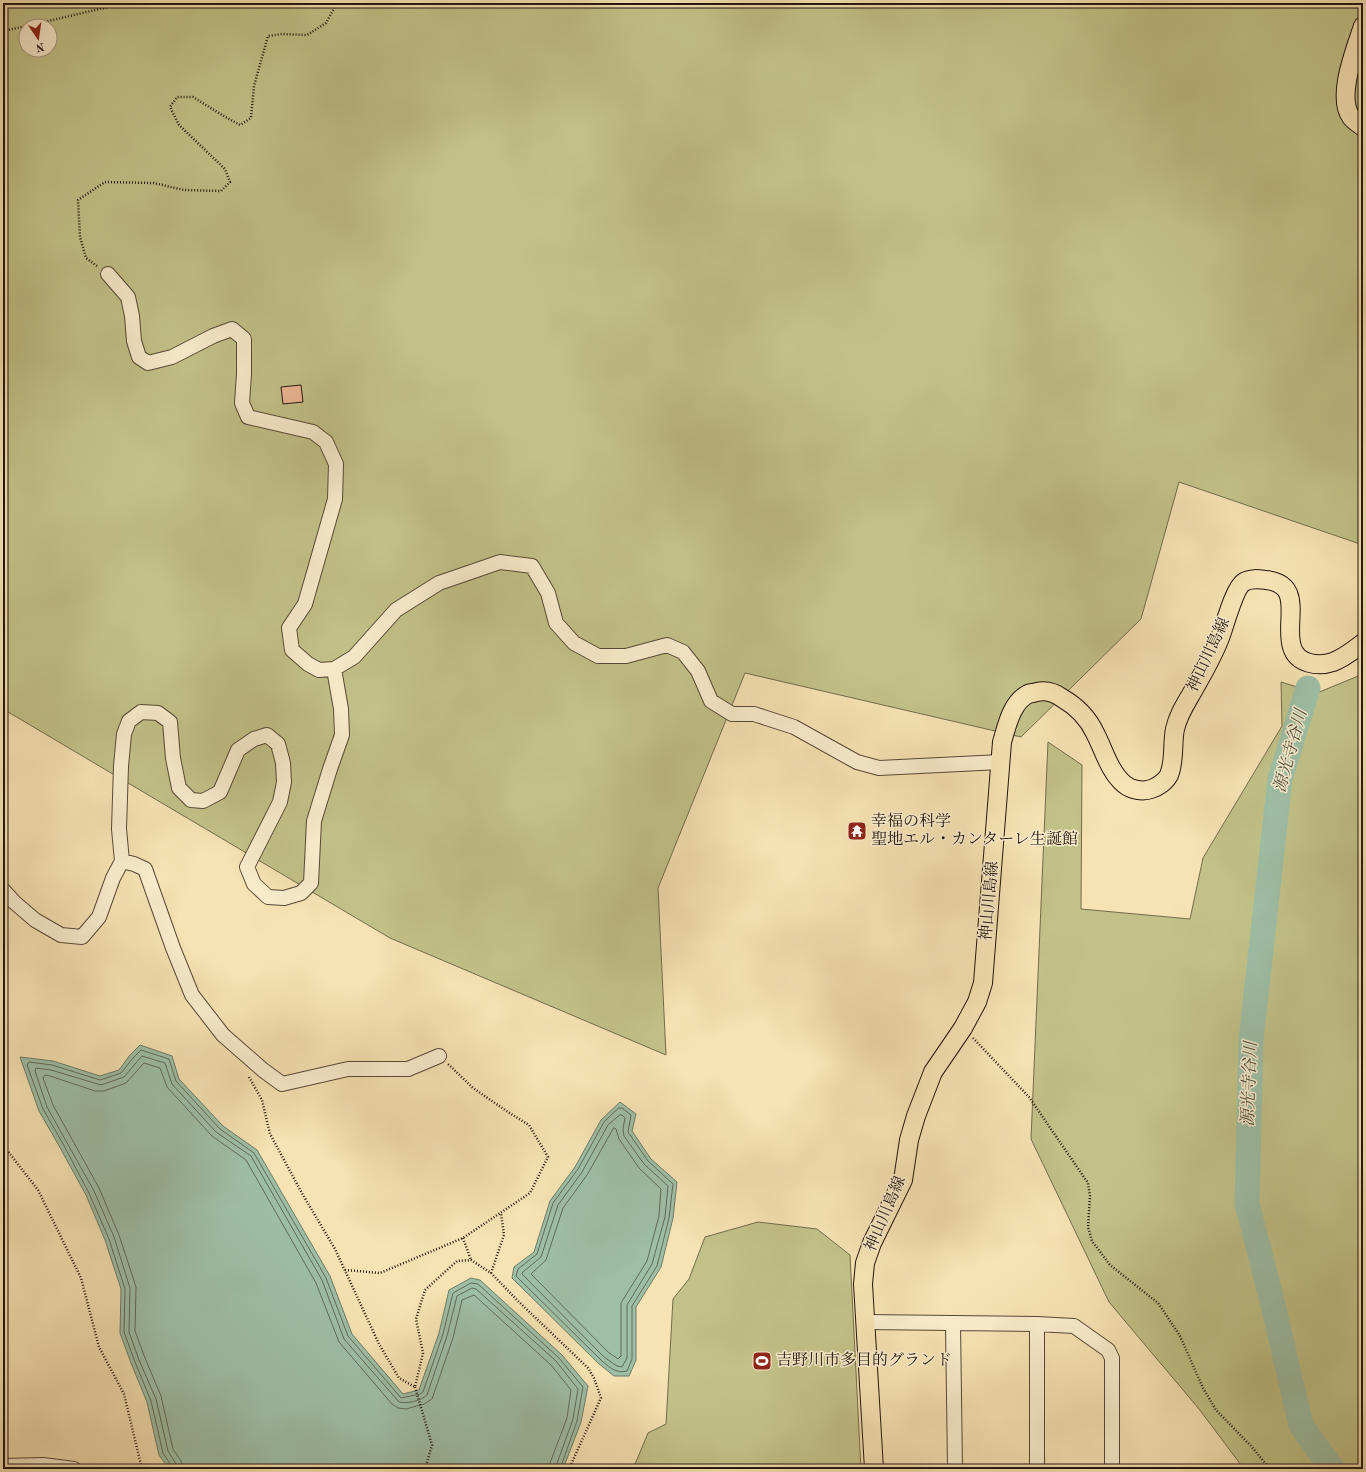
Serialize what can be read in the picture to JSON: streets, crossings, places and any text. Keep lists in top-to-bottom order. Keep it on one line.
{"streets":{"main road":["神山川島線"]},"water":["源光寺谷川"],"places":{"temple":["幸福の科学 聖地エル・カンターレ生誕館"],"sports":["吉野川市多目的グランド"]},"north":"bottom"}
